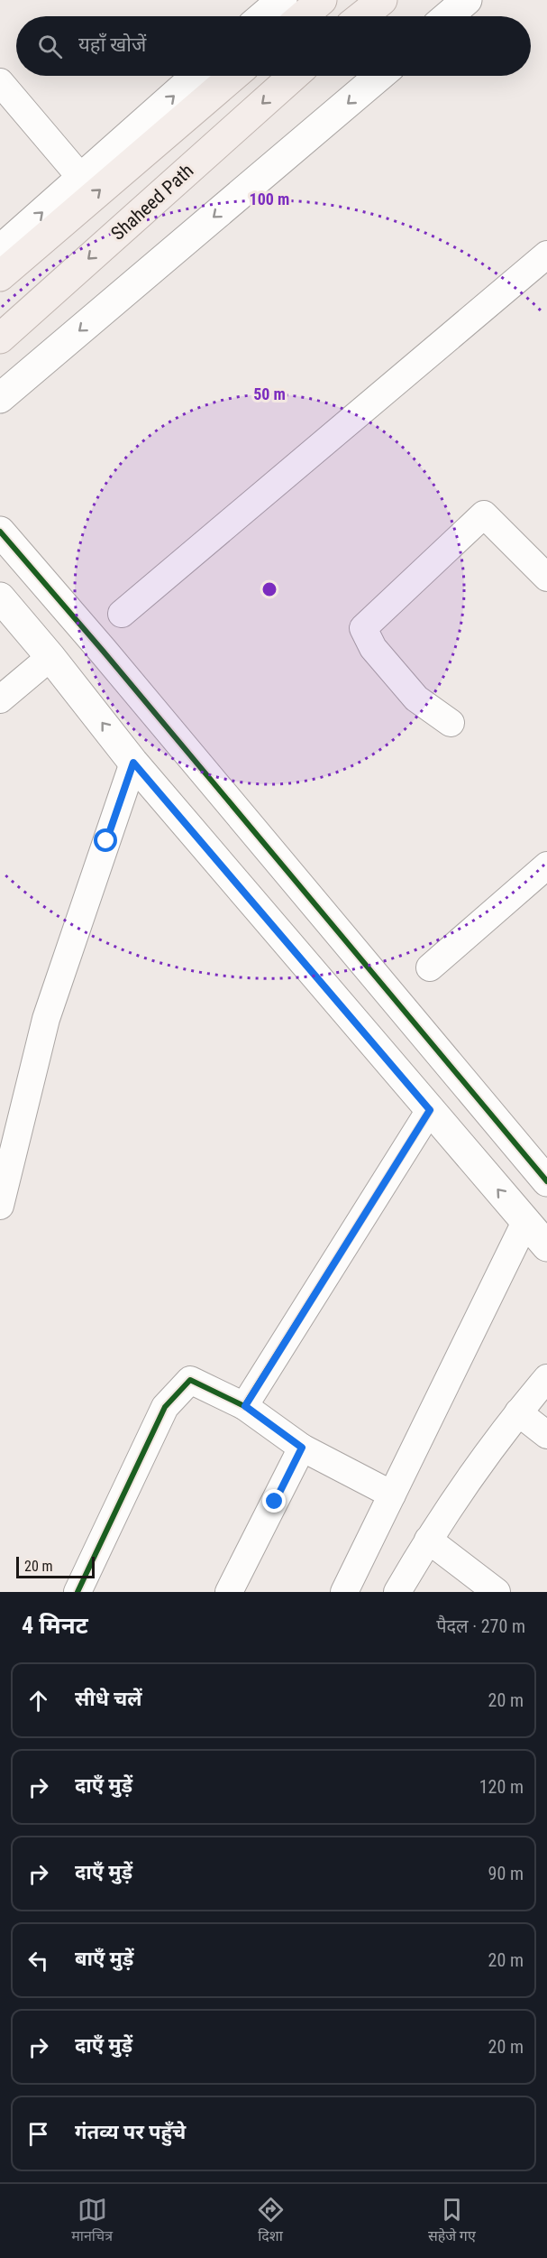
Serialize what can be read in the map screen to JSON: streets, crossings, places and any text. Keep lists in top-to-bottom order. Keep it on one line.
{"streets":{"highway":["Shaheed Path"]},"scale_bar":"20 m","page":{"search":"यहाँ खोजें","scale":"20 m","heading":["4 मिनट","पैदल · 270 m"],"list":[["सीधे चलें","20 m"],["दाएँ मुड़ें","120 m"],["दाएँ मुड़ें","90 m"],["बाएँ मुड़ें","20 m"],["दाएँ मुड़ें","20 m"],"गंतव्य पर पहुँचे"],"nav":["मानचित्र","दिशा","सहेजे गए"]},"rings":["100 m","50 m"]}
